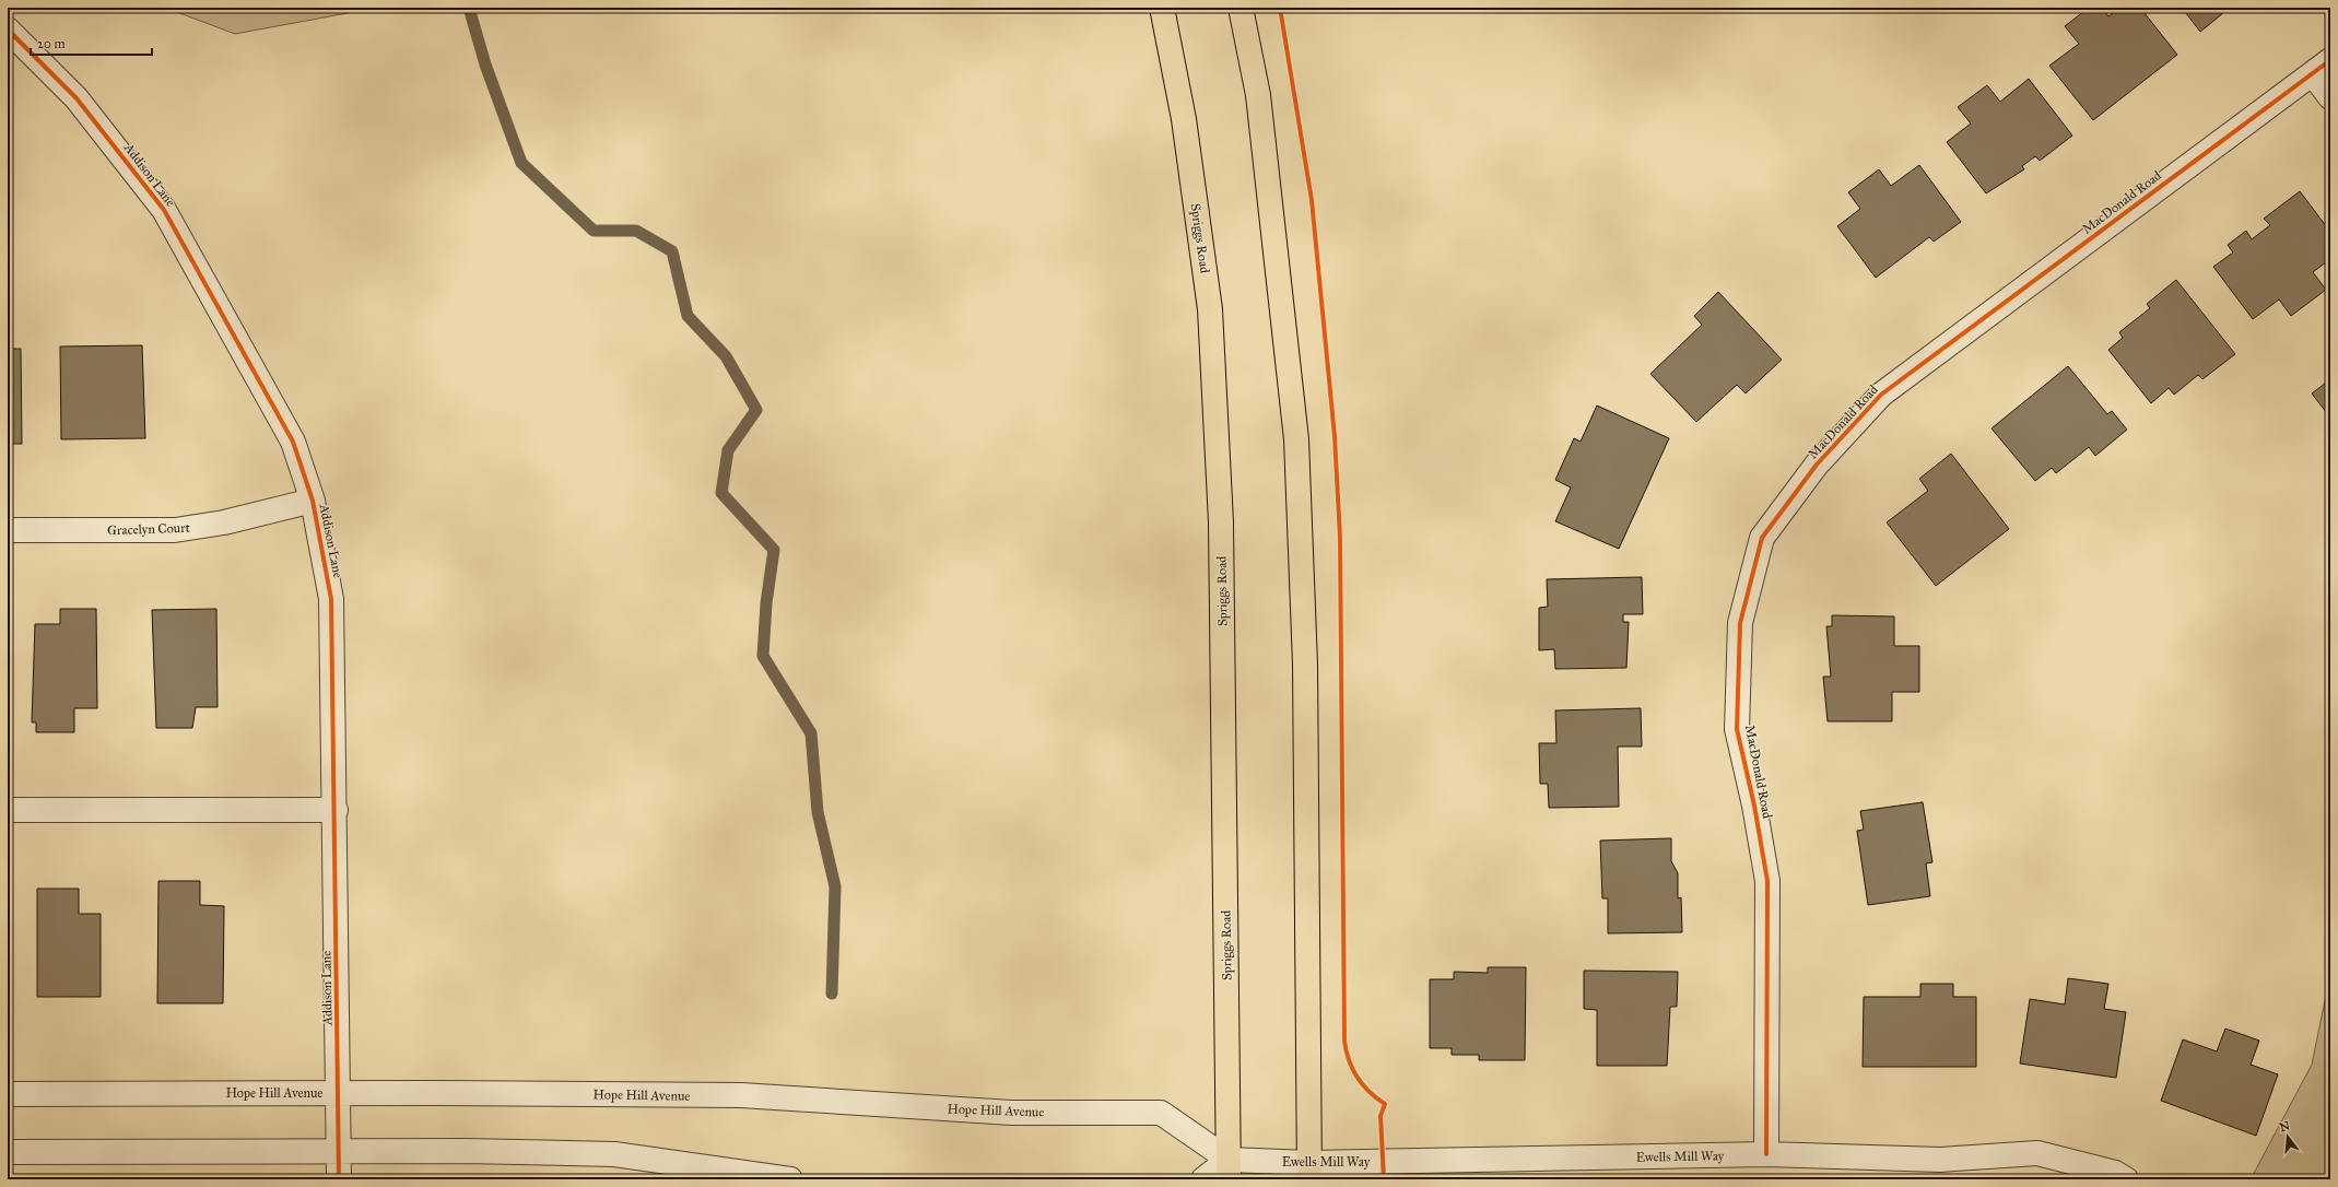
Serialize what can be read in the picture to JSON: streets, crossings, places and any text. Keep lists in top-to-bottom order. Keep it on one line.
{"streets":{"main road":["Spriggs Road"],"street":["Addison Lane","MacDonald Road","Gracelyn Court","Hope Hill Avenue","Ewells Mill Way"]},"crossings":[["Addison Lane","Gracelyn Court"],["Addison Lane","Hope Hill Avenue"],["MacDonald Road","Ewells Mill Way"],["Spriggs Road","Hope Hill Avenue"],["Spriggs Road","Ewells Mill Way"],["Hope Hill Avenue","Ewells Mill Way"]],"scale_bar":"20 m","north":"top"}
